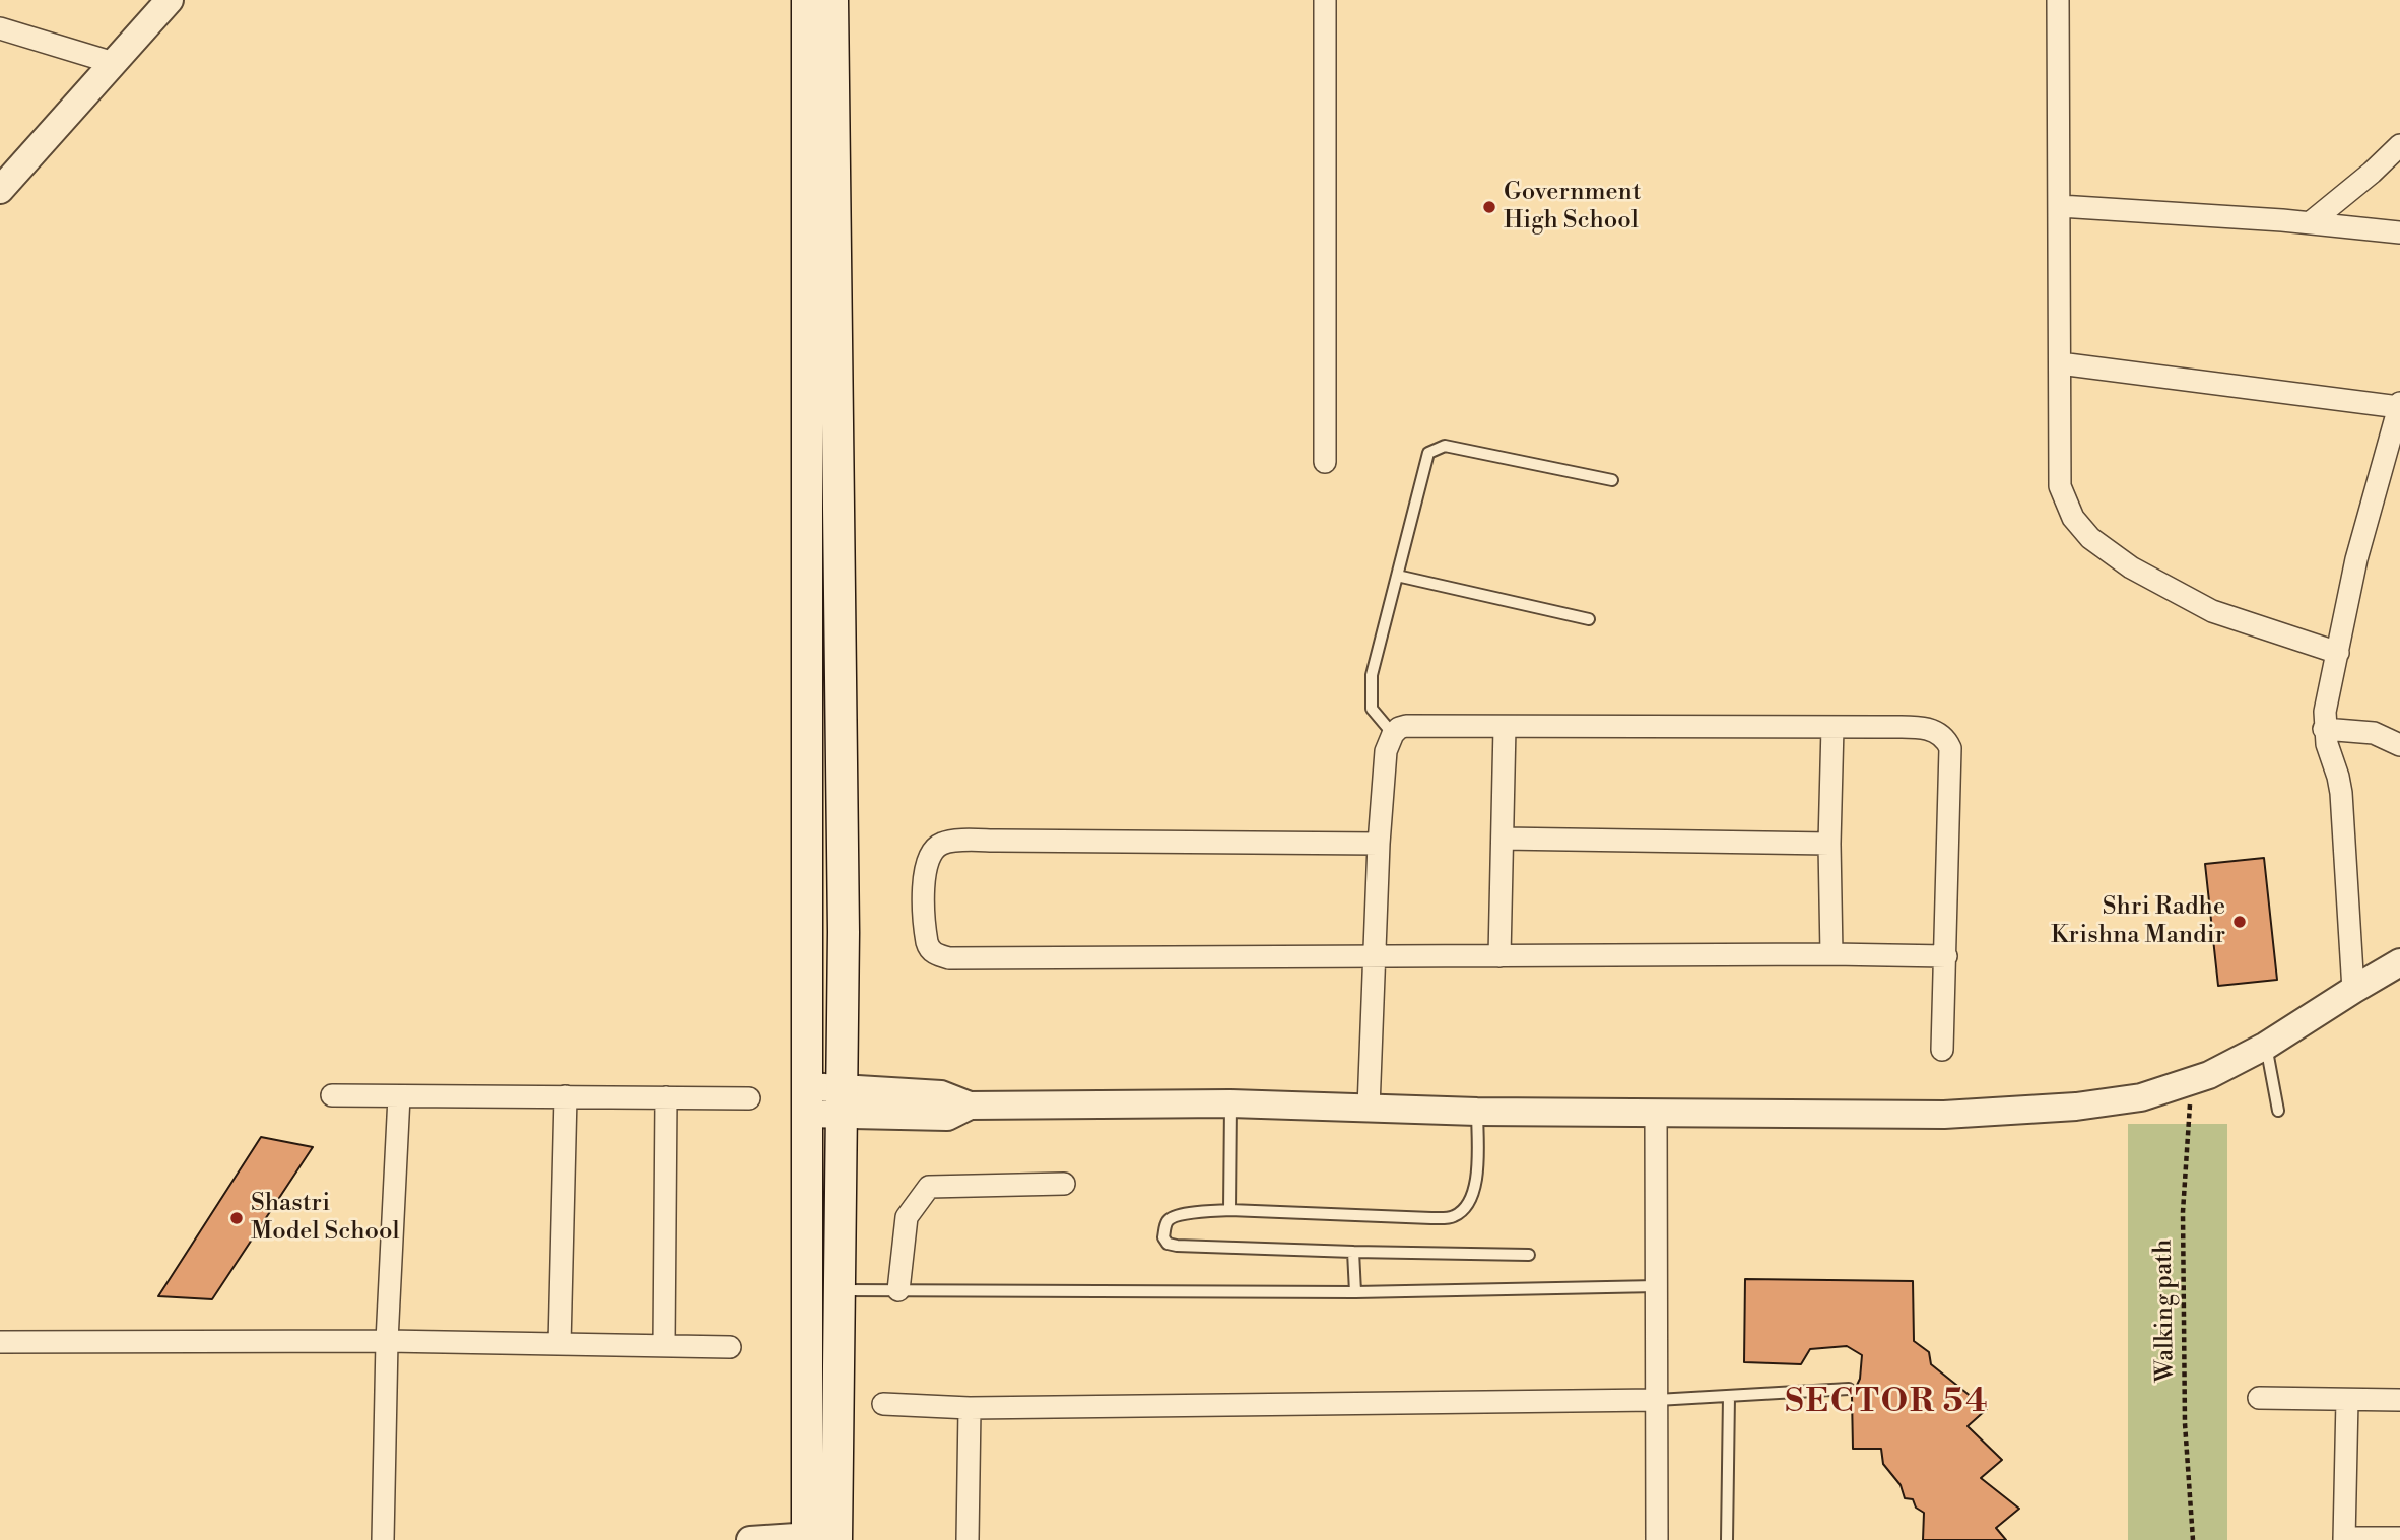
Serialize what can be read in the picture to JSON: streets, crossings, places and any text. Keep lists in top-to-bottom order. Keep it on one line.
{"streets":{"path":["Walking path"]},"districts":["SECTOR 54"],"places":["Government High School","Shri Radhe Krishna Mandir","Shastri Model School"]}
